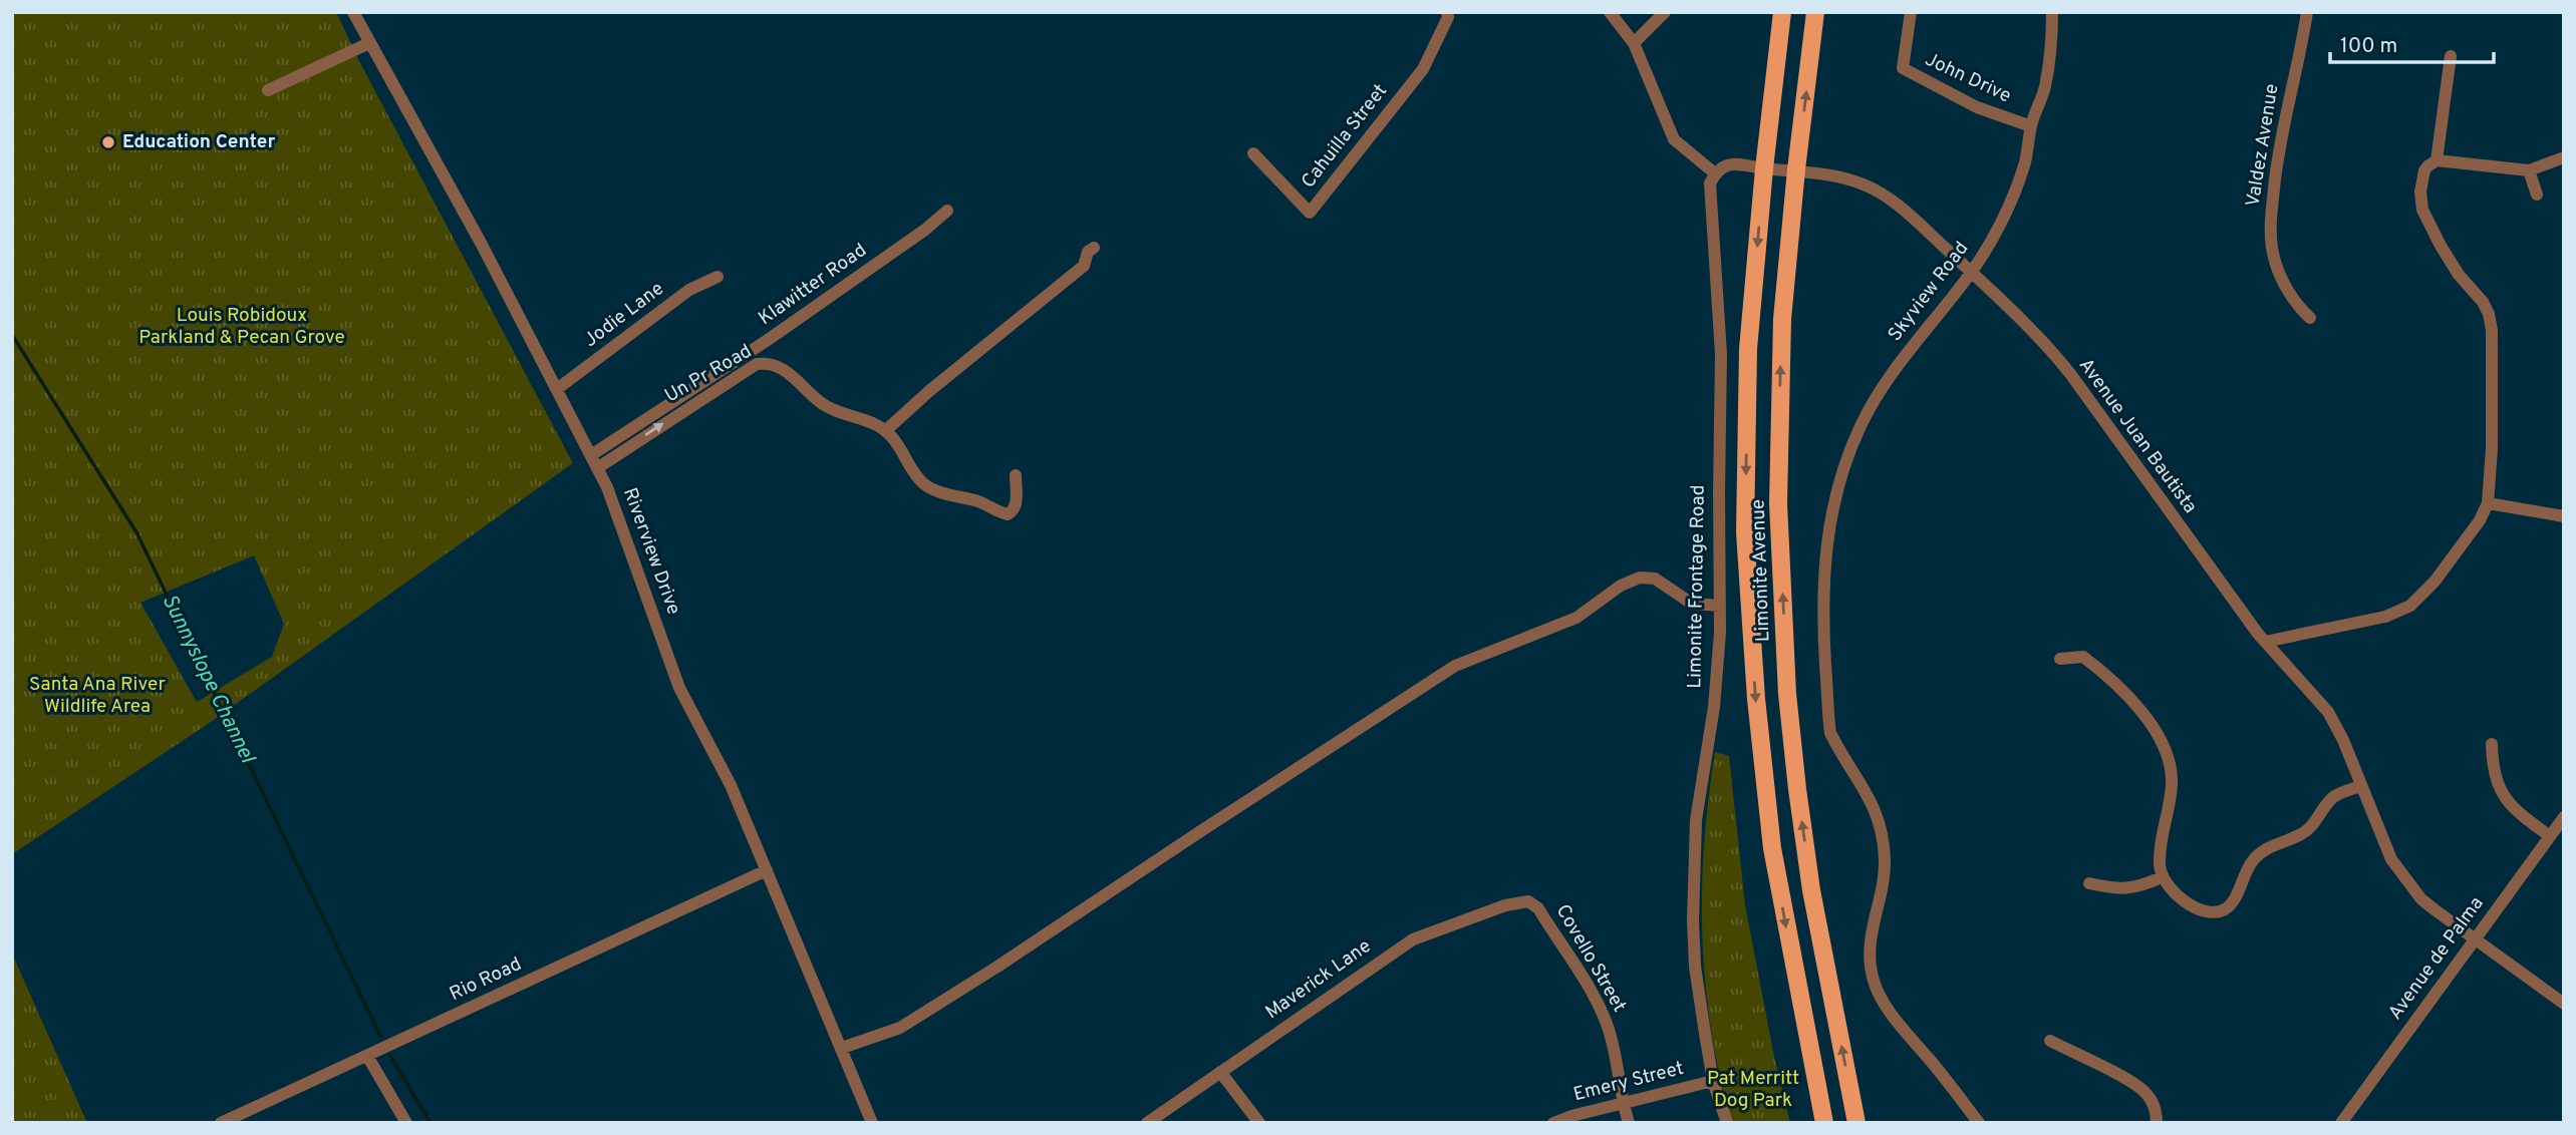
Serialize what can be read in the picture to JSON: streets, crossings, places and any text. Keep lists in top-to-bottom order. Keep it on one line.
{"streets":{"main road":["Limonite Avenue"],"street":["John Drive","Cahuilla Street","Valdez Avenue","Klawitter Road","Skyview Road","Jodie Lane","Un Pr Road","Avenue Juan Bautista","Riverview Drive","Limonite Frontage Road","Covello Street","Avenue de Palma","Rio Road","Maverick Lane","Emery Street"]},"crossings":[["John Drive","Skyview Road"],["Klawitter Road","Riverview Drive"],["Skyview Road","Avenue Juan Bautista"],["Jodie Lane","Riverview Drive"],["Un Pr Road","Riverview Drive"],["Avenue Juan Bautista","Limonite Avenue"],["Avenue Juan Bautista","Limonite Frontage Road"],["Avenue Juan Bautista","Avenue de Palma"],["Riverview Drive","Rio Road"],["Limonite Frontage Road","Emery Street"],["Covello Street","Maverick Lane"],["Covello Street","Emery Street"]],"one_way":["Un Pr Road"],"water":["Sunnyslope Channel"],"parks":["Louis Robidoux Parkland & Pecan Grove","Santa Ana River Wildlife Area","Pat Merritt Dog Park"],"places":["Education Center"],"scale_bar":"100 m"}
